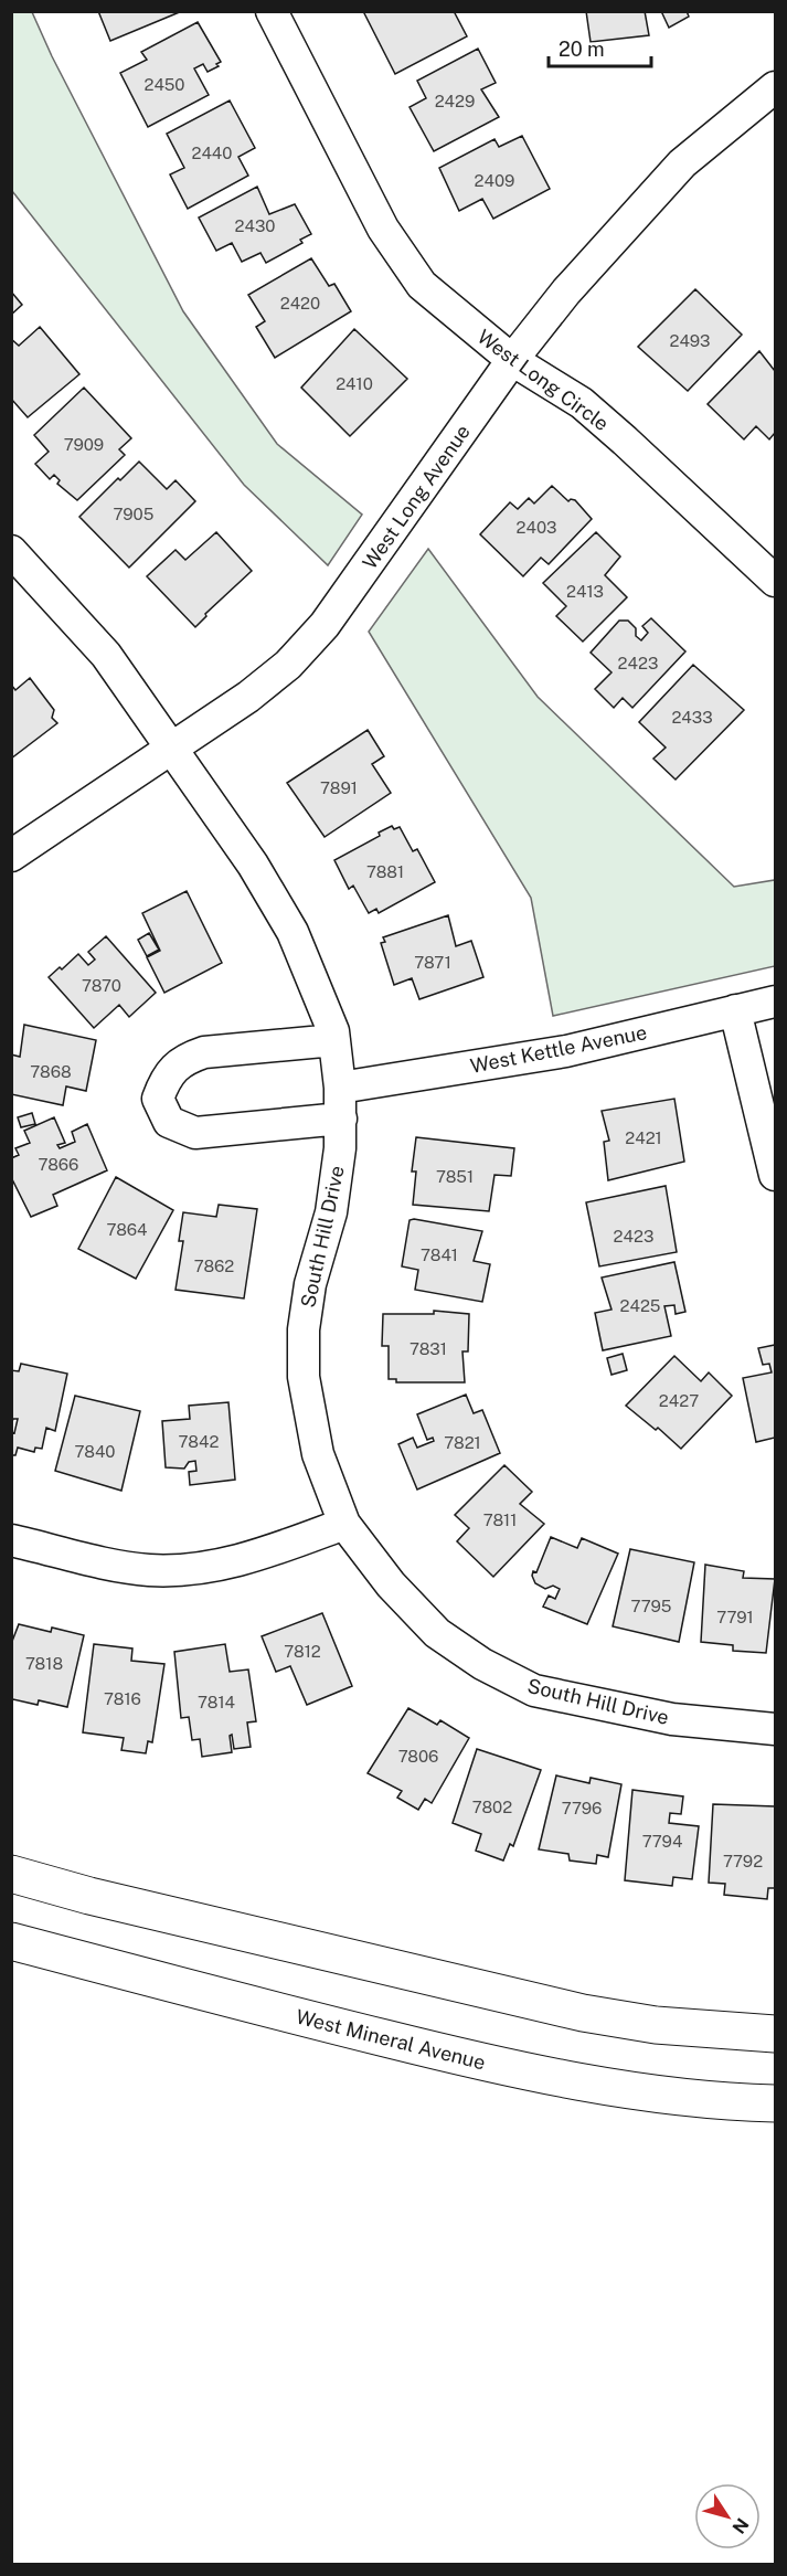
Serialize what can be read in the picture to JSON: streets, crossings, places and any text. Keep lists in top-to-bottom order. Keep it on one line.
{"streets":{"main road":["West Mineral Avenue"],"street":["West Long Circle","West Long Avenue","West Kettle Avenue","South Hill Drive"]},"crossings":[["West Long Circle","West Long Avenue"],["West Long Avenue","South Hill Drive"],["West Kettle Avenue","South Hill Drive"]],"house_numbers":["2450","2429","2440","2409","2430","2420","2493","2410","7909","7905","2403","2413","2423","2433","7891","7881","7871","7870","7868","2421","7866","7851","7864","2423","7841","7862","2425","7831","2427","7842","7821","7840","7811","7795","7791","7812","7818","7816","7814","7806","7802","7796","7794","7792"],"scale_bar":"20 m","north":"bottom right"}
